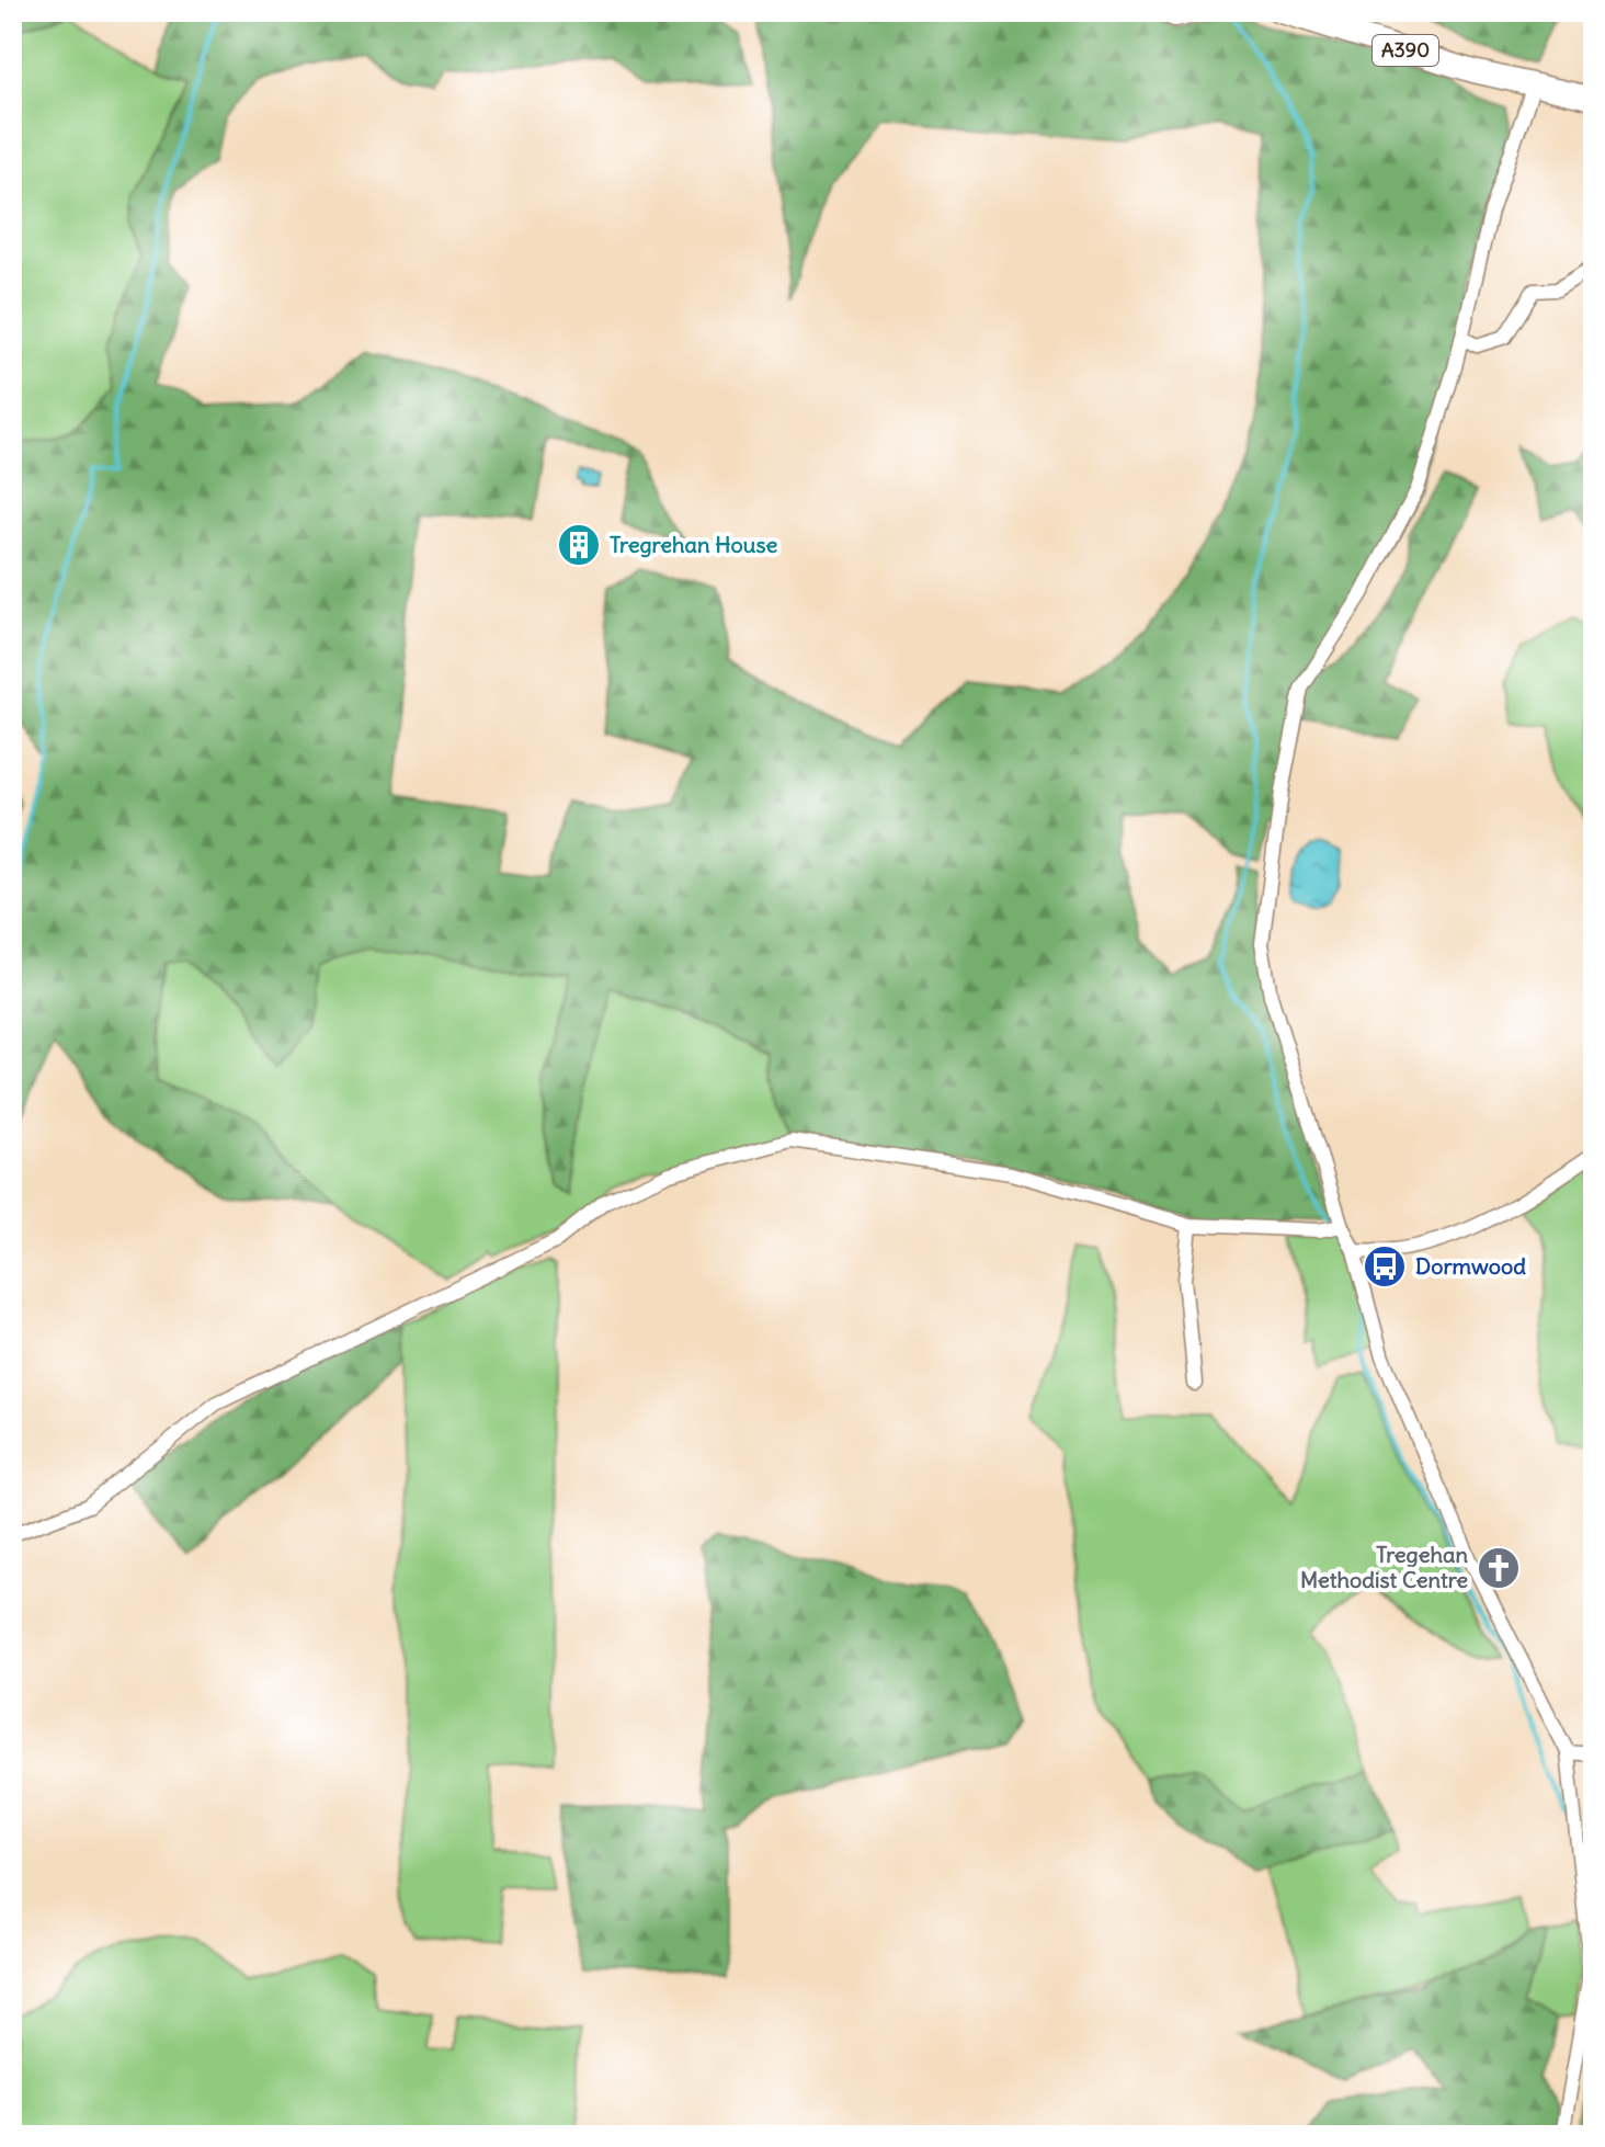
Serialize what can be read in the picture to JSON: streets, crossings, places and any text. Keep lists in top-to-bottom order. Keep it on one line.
{"streets":{"highway":["A390"]},"places":{"building":["Tregrehan House"],"bus stop":["Dormwood"],"church":["Tregehan Methodist Centre"]}}
